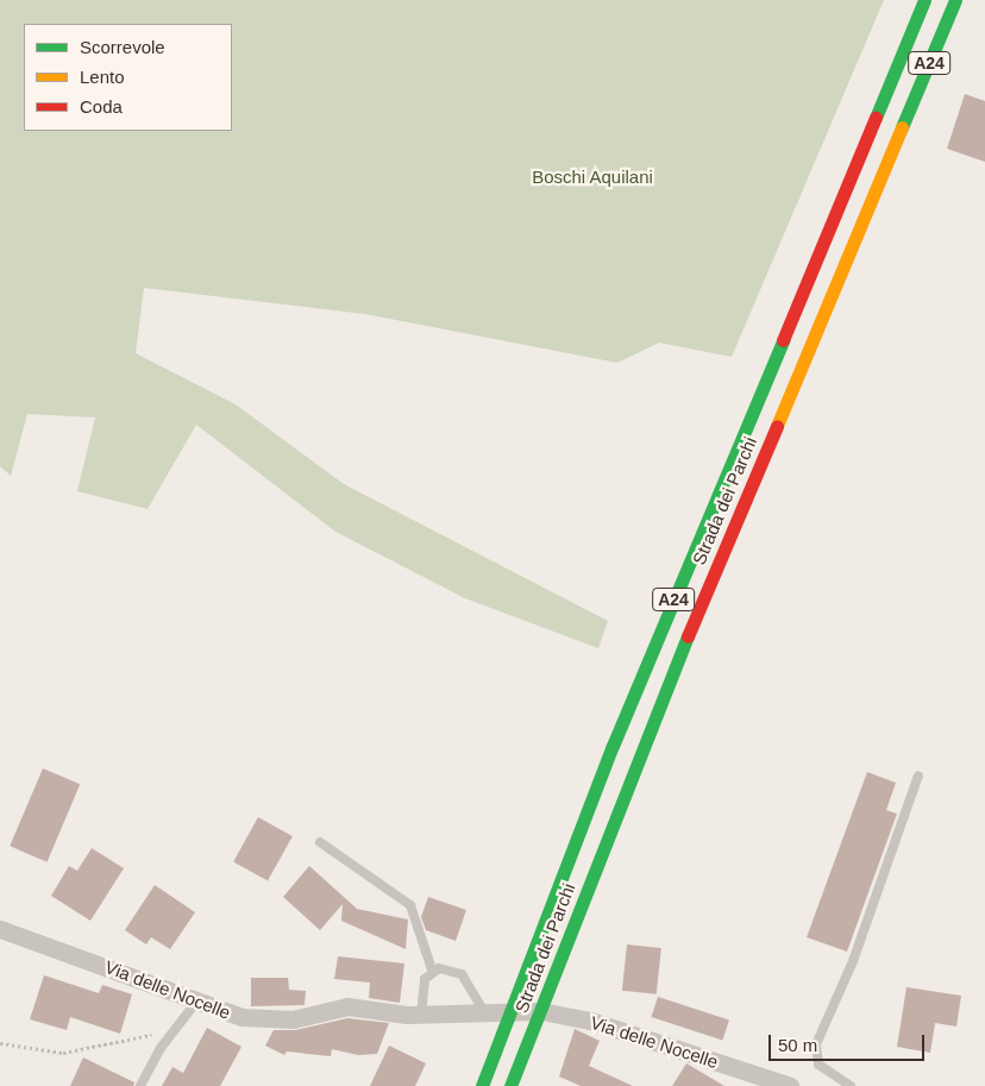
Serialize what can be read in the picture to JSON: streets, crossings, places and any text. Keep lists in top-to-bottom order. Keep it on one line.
{"streets":{"highway":["A24","Strada dei Parchi"],"street":["Via delle Nocelle"]},"parks":["Boschi Aquilani"],"legend":["Scorrevole","Lento","Coda"],"scale_bar":"50 m"}
